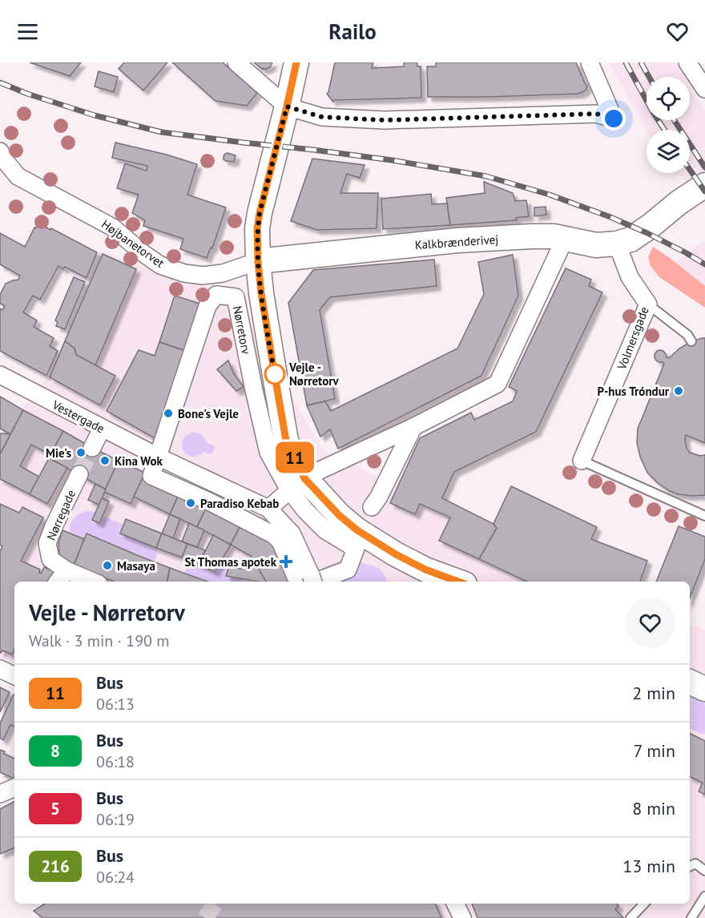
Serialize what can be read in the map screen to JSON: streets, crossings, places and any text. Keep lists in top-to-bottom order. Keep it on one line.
{"streets":{"main road":["Kalkbrænderivej","Nørretorv"],"street":["Højbanetorvet","Volmersgade","Vestergade","Nørregade"]},"crossings":[["Kalkbrænderivej","Højbanetorvet"],["Kalkbrænderivej","Nørretorv"],["Kalkbrænderivej","Volmersgade"],["Højbanetorvet","Nørretorv"],["Nørretorv","Vestergade"]],"places":{"other":["Vejle - Nørretorv","P-hus Tróndur","Bone's Vejle","Mie's","Kina Wok","Paradiso Kebab","Masaya"],"health":["St Thomas apotek"]},"lines":["bus line 11"],"page":{"header":"Railo","on_map":"11","heading":["Vejle - Nørretorv","Walk · 3 min · 190 m"],"list":[{"mark":"11","name":"Bus","note":"06:13","value":"2 min"},{"mark":"8","name":"Bus","note":"06:18","value":"7 min"},{"mark":"5","name":"Bus","note":"06:19","value":"8 min"},{"mark":"216","name":"Bus","note":"06:24","value":"13 min"}]}}
